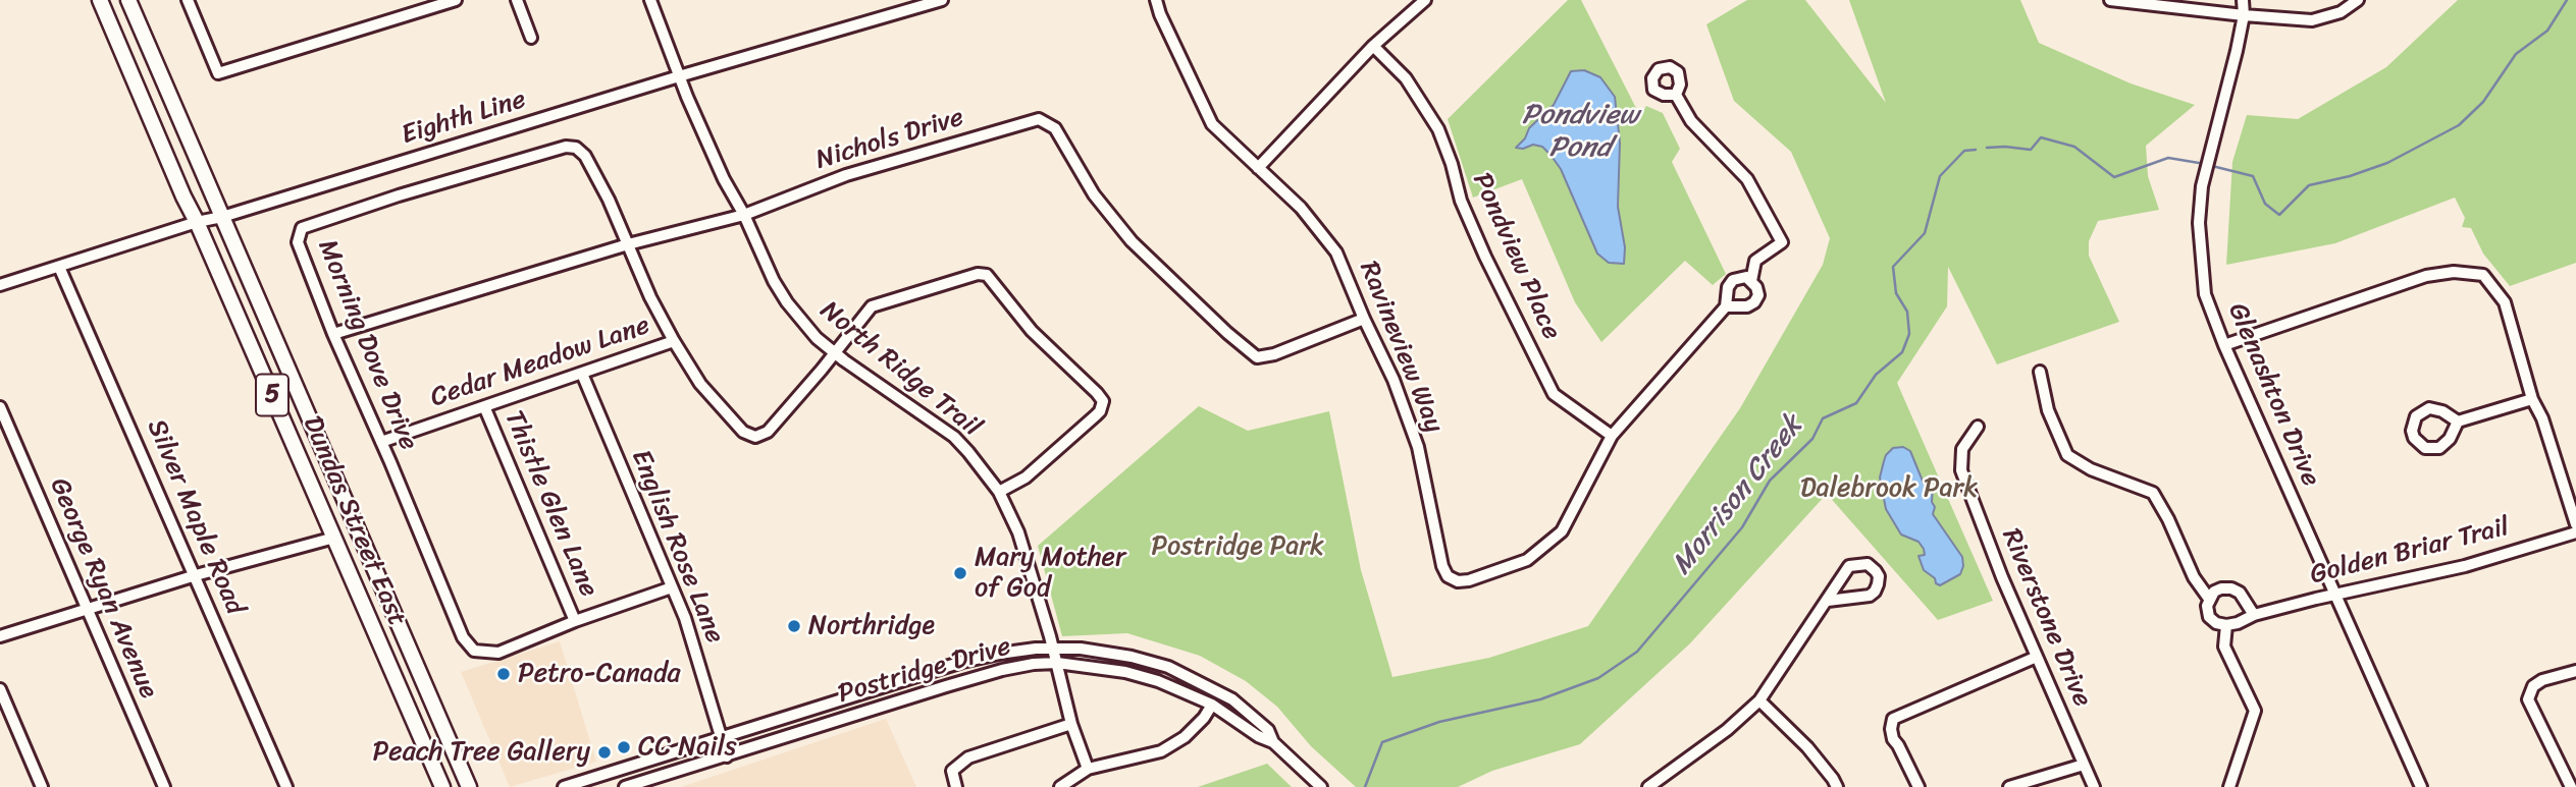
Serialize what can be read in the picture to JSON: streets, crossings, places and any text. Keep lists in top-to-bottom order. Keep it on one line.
{"streets":{"main road":["5","Dundas Street East"],"street":["Eighth Line","Nichols Drive","Pondview Place","Morning Dove Drive","Ravineview Way","Cedar Meadow Lane","North Ridge Trail","Glenashton Drive","Thistle Glen Lane","Silver Maple Road","English Rose Lane","Golden Briar Trail","George Ryan Avenue","Riverstone Drive","Postridge Drive"]},"crossings":[["Eighth Line","North Ridge Trail"],["Eighth Line","Silver Maple Road"],["Eighth Line","Dundas Street East"],["Nichols Drive","Morning Dove Drive"],["Nichols Drive","Ravineview Way"],["Nichols Drive","North Ridge Trail"],["Pondview Place","Ravineview Way"],["Morning Dove Drive","Cedar Meadow Lane"],["Morning Dove Drive","Thistle Glen Lane"],["Morning Dove Drive","English Rose Lane"],["Cedar Meadow Lane","Thistle Glen Lane"],["Cedar Meadow Lane","English Rose Lane"],["North Ridge Trail","Postridge Drive"],["Glenashton Drive","Golden Briar Trail"],["English Rose Lane","Postridge Drive"]],"water":["Pondview Pond","Morrison Creek"],"parks":["Dalebrook Park","Postridge Park"],"places":["Mary Mother of God","Northridge","Petro-Canada","CC Nails","Peach Tree Gallery"]}
